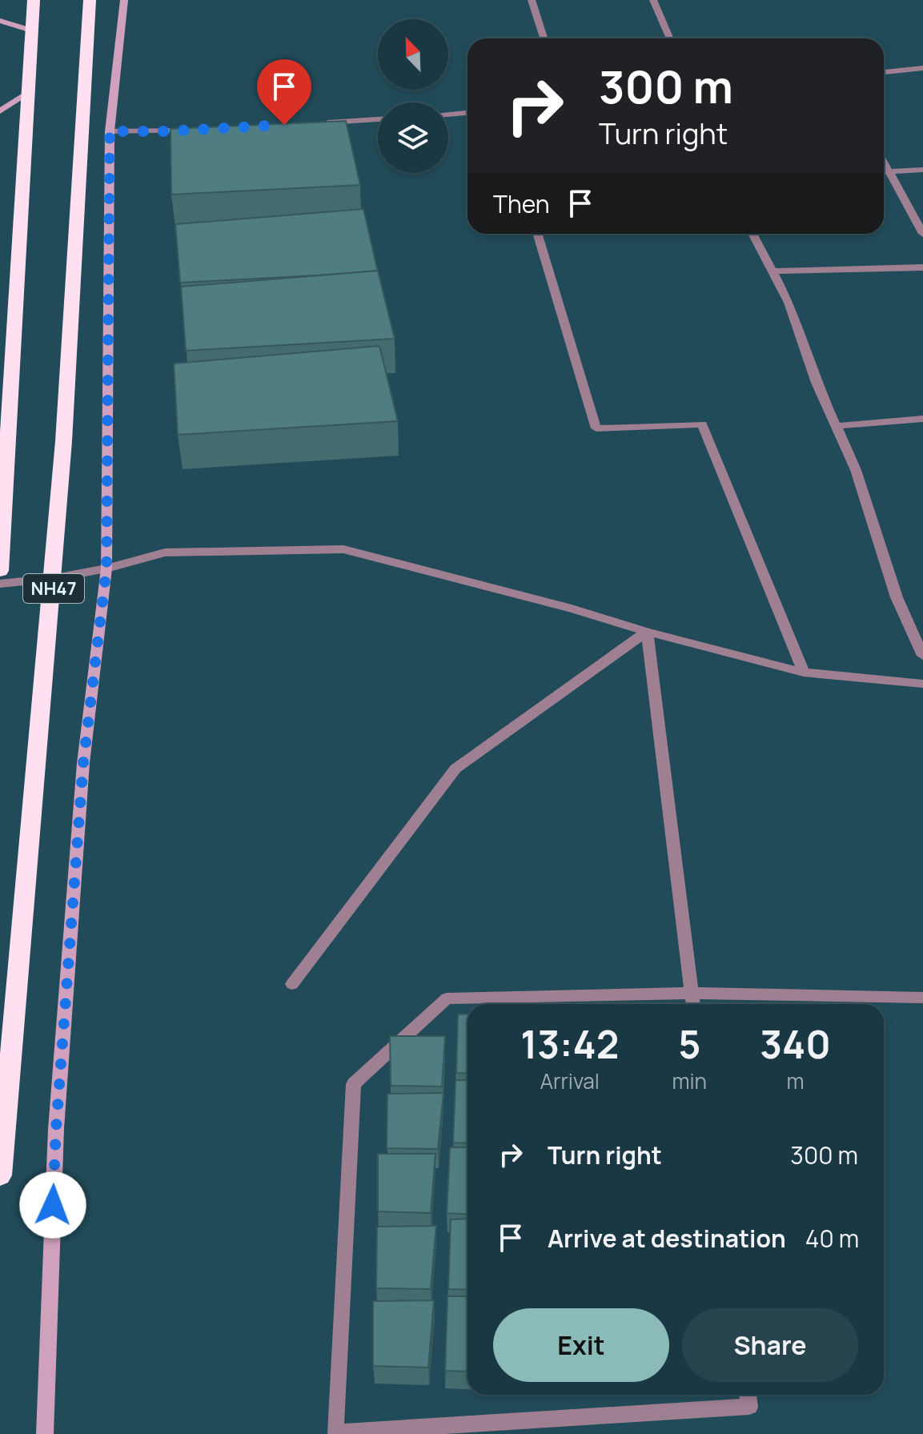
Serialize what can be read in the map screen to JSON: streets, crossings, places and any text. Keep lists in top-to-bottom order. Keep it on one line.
{"streets":{"highway":["NH47"]},"north":"top left","page":{"turn":["300 m","Turn right"],"then":"Then","eta":["13:42","Arrival","5","min","340","m"],"list":[{"name":"Turn right","value":"300 m"},{"name":"Arrive at destination","value":"40 m"}],"buttons":["Exit","Share"]}}
